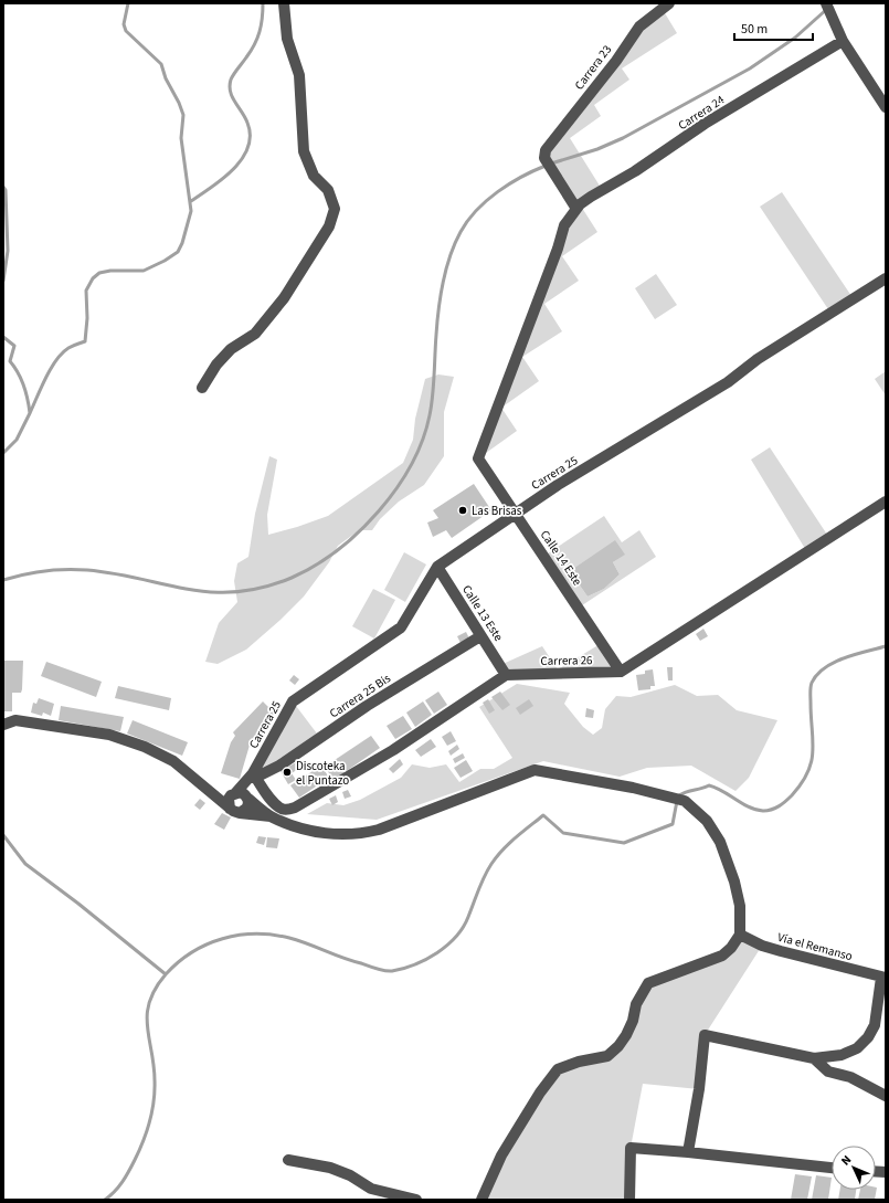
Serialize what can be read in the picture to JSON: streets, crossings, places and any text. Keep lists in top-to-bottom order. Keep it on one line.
{"streets":{"street":["Carrera 23","Carrera 24","Carrera 25","Calle 14 Este","Calle 13 Este","Carrera 26","Carrera 25 Bis","Vía el Remanso"]},"crossings":[["Carrera 23","Carrera 24"],["Carrera 24","Calle 14 Este"],["Carrera 25","Calle 14 Este"],["Carrera 25","Calle 13 Este"],["Carrera 25","Carrera 25 Bis"],["Calle 14 Este","Carrera 26"],["Calle 13 Este","Carrera 26"],["Calle 13 Este","Carrera 25 Bis"]],"places":["Las Brisas","Discoteka el Puntazo"],"scale_bar":"50 m","north":"top left"}
